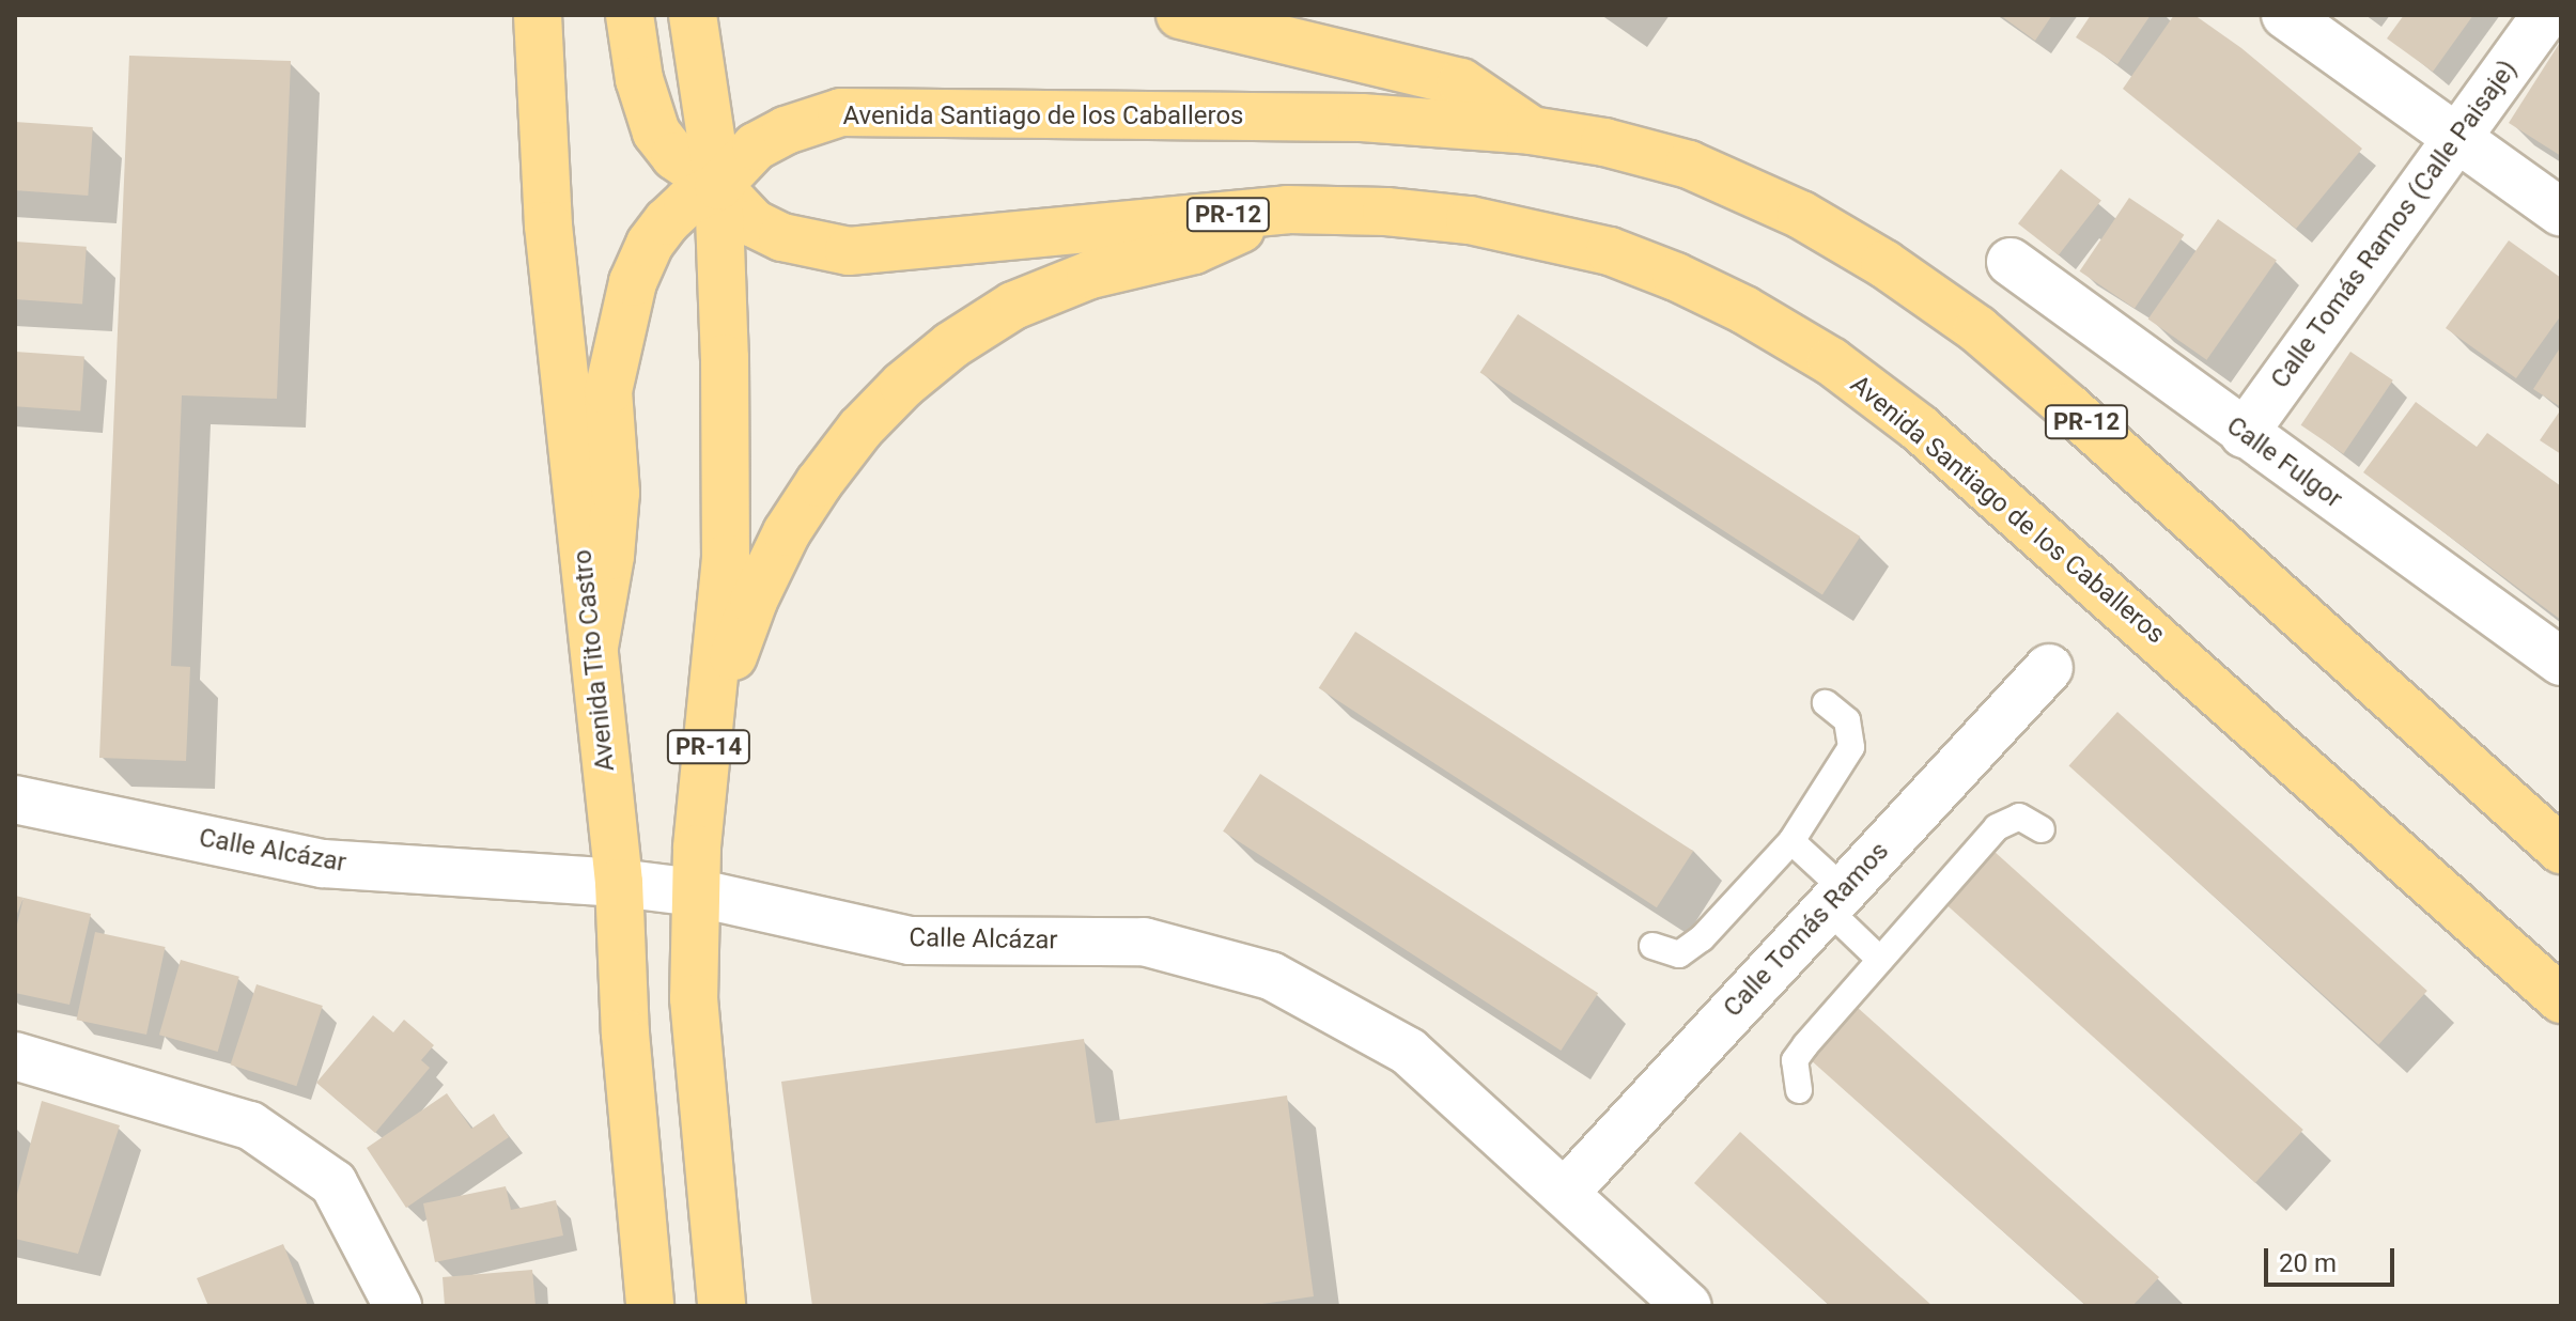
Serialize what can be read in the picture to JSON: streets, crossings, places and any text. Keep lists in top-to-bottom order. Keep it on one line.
{"streets":{"main road":["Avenida Santiago de los Caballeros","PR-12","Avenida Tito Castro","PR-14"],"street":["Calle Tomás Ramos (Calle Paisaje)","Calle Fulgor","Calle Alcázar","Calle Tomás Ramos"]},"crossings":[["Avenida Santiago de los Caballeros","PR-14"],["Calle Tomás Ramos (Calle Paisaje)","Calle Fulgor"],["Avenida Tito Castro","Calle Alcázar"],["PR-14","Calle Alcázar"],["Calle Alcázar","Calle Tomás Ramos"]],"scale_bar":"20 m"}
